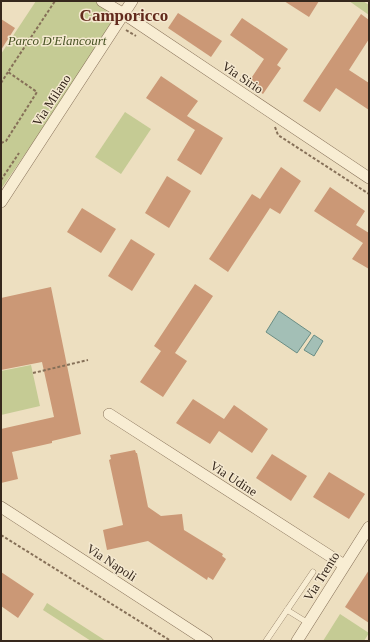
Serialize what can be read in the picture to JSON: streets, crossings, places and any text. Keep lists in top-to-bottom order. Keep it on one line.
{"streets":{"street":["Via Sirio","Via Milano","Via Udine","Via Napoli","Via Trento"]},"crossings":[["Via Sirio","Via Milano"],["Via Udine","Via Trento"]],"districts":["Camporicco"],"parks":["Parco D'Elancourt"]}
